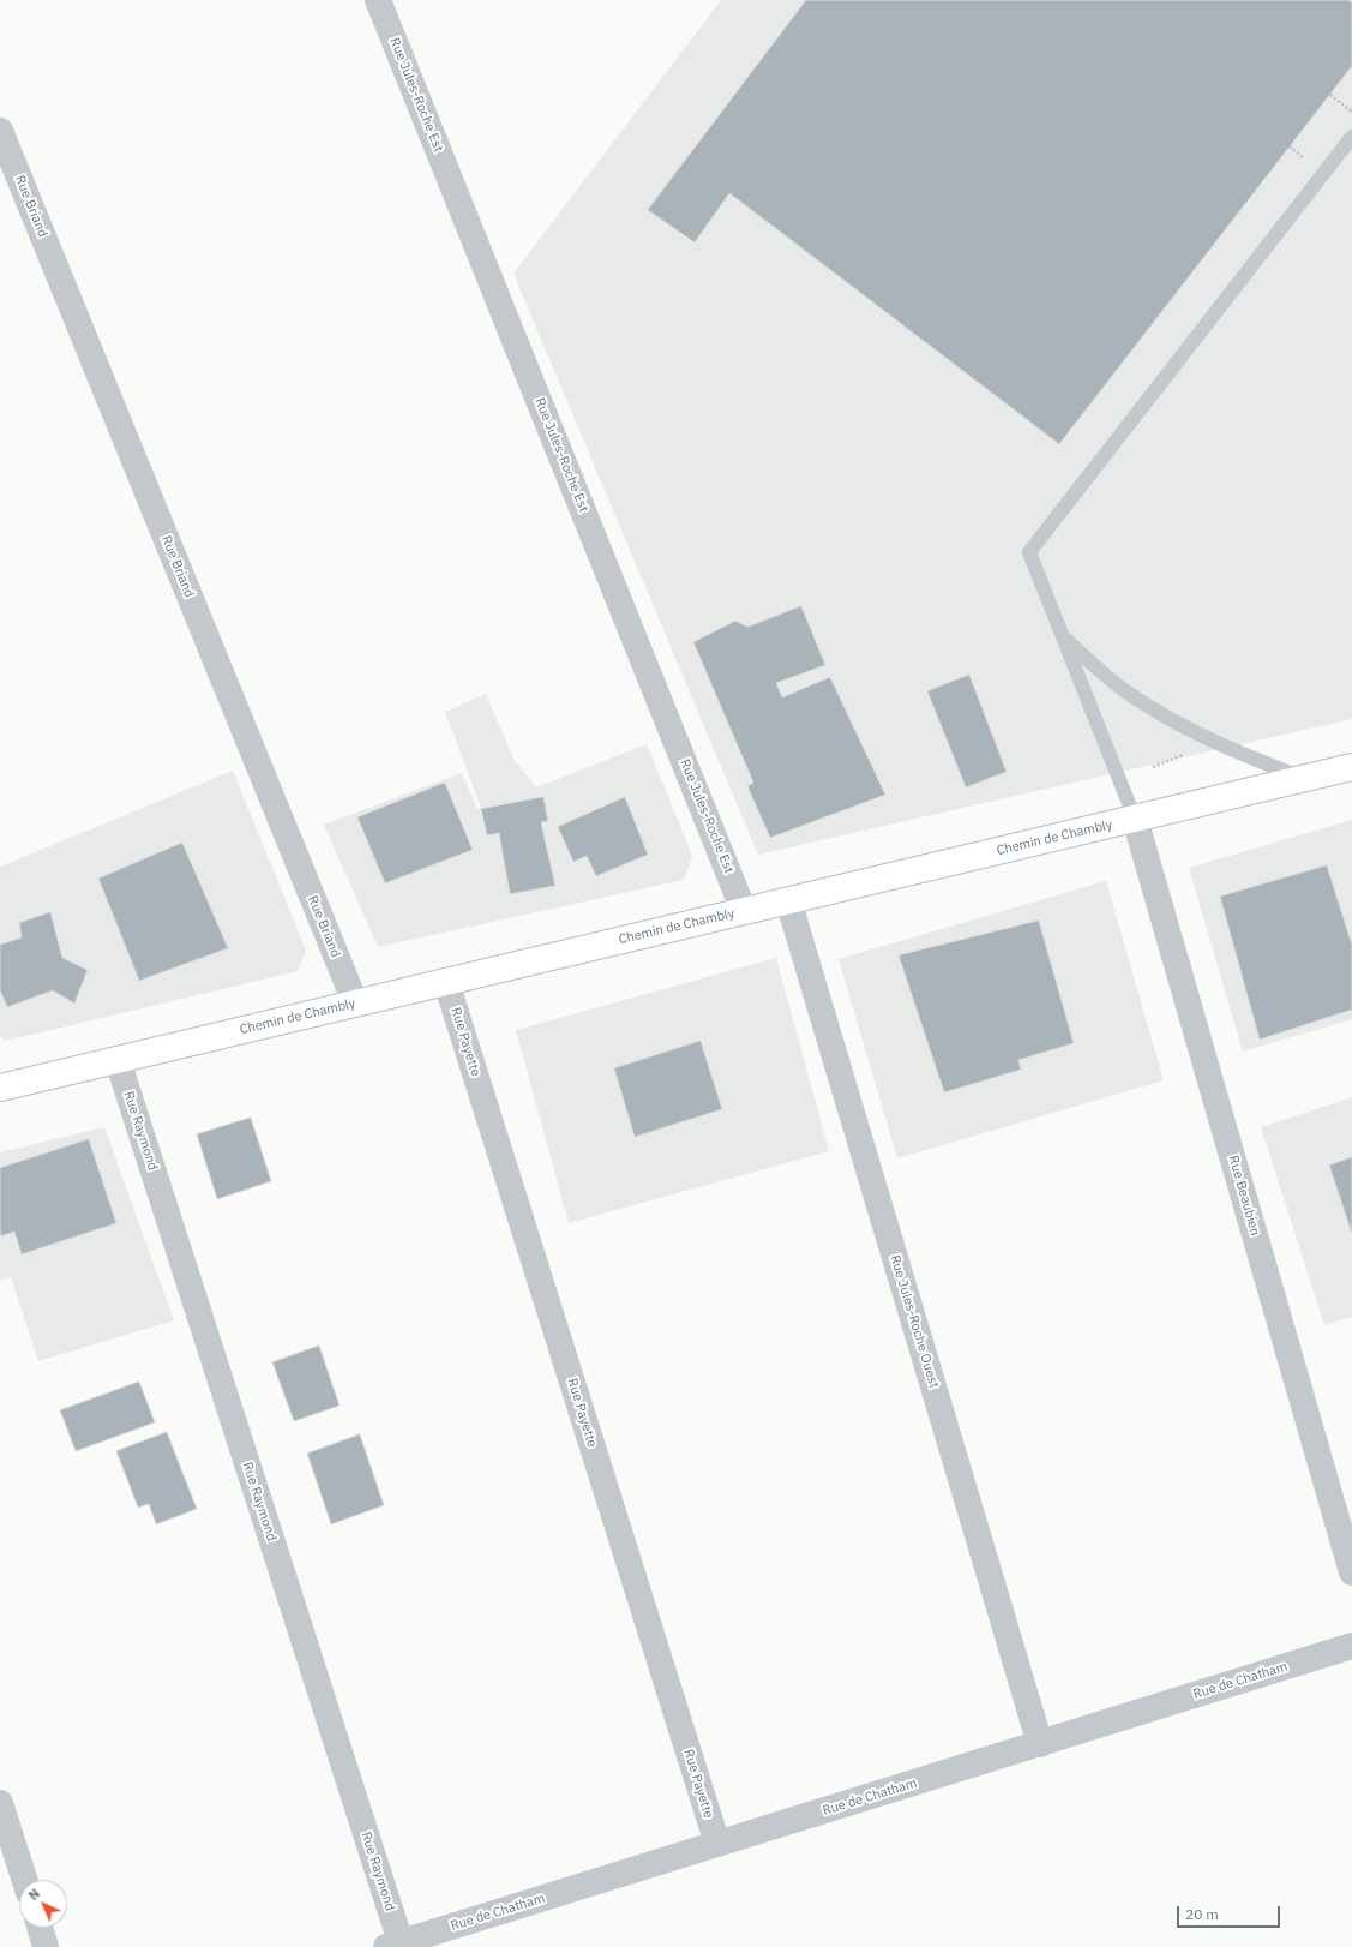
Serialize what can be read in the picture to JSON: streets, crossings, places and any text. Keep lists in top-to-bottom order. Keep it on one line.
{"streets":{"main road":["Chemin de Chambly"],"street":["Rue Jules-Roche Est","Rue Briand","Rue Payette","Rue Raymond","Rue Beaubien","Rue Jules-Roche Ouest","Rue de Chatham"]},"crossings":[["Rue Jules-Roche Est","Chemin de Chambly"],["Rue Briand","Chemin de Chambly"],["Chemin de Chambly","Rue Payette"],["Chemin de Chambly","Rue Raymond"],["Chemin de Chambly","Rue Beaubien"],["Chemin de Chambly","Rue Jules-Roche Ouest"],["Rue Payette","Rue de Chatham"],["Rue Raymond","Rue de Chatham"],["Rue Jules-Roche Ouest","Rue de Chatham"]],"scale_bar":"20 m","north":"top left"}
